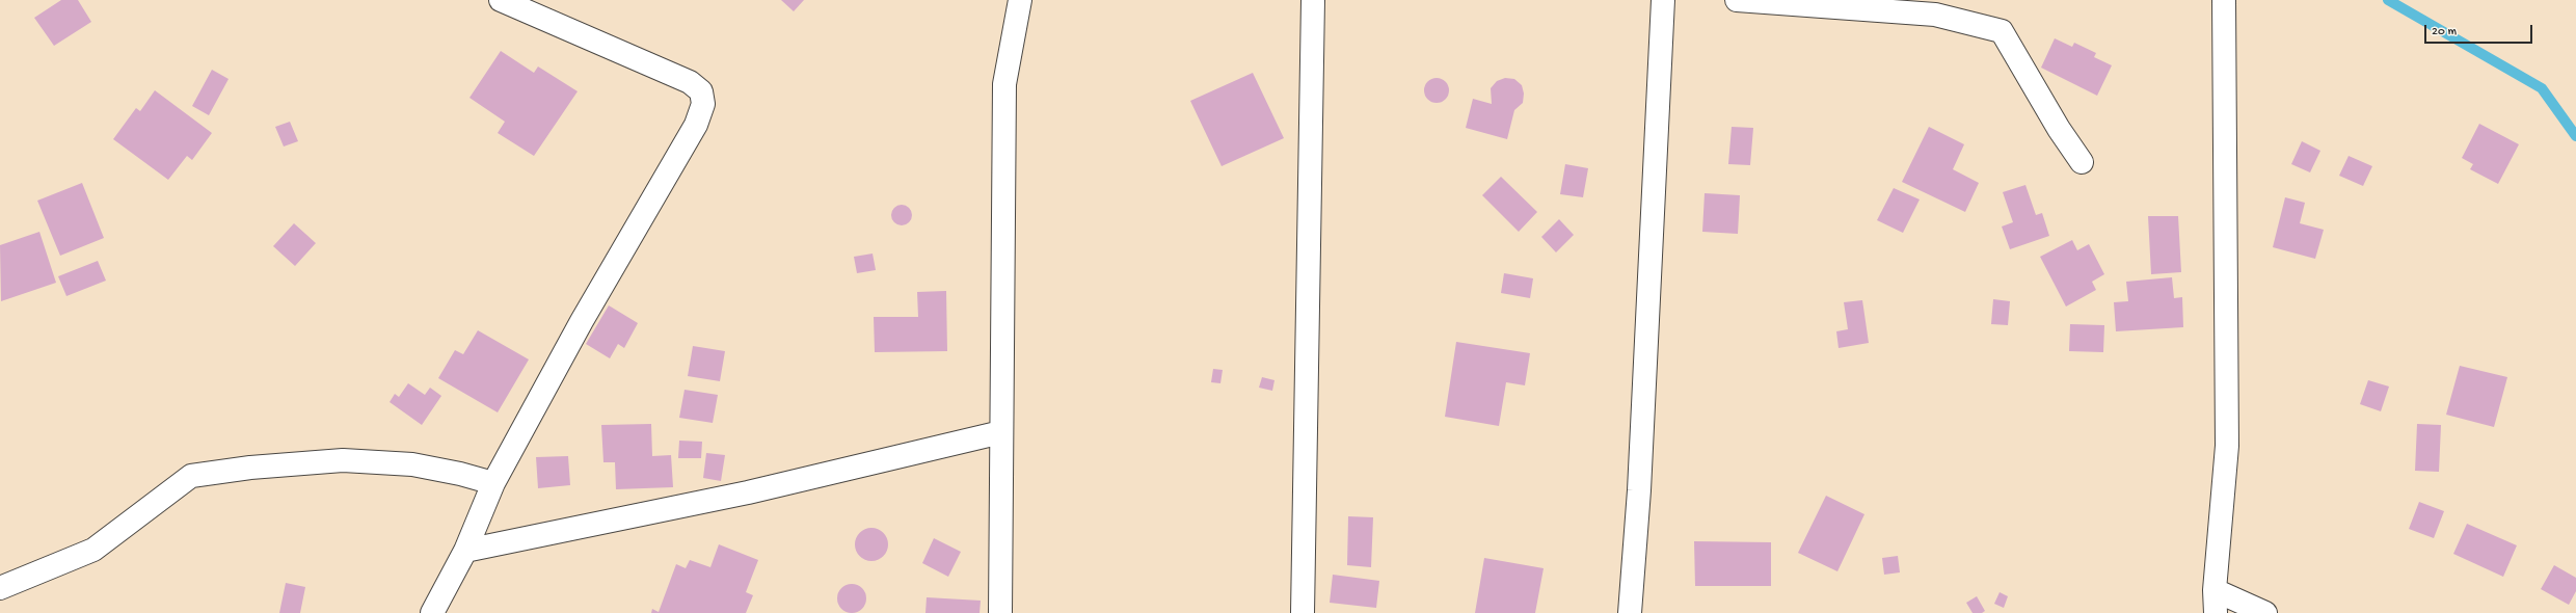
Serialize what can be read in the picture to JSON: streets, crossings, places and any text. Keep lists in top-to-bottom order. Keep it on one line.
{"scale_bar":"20 m"}
